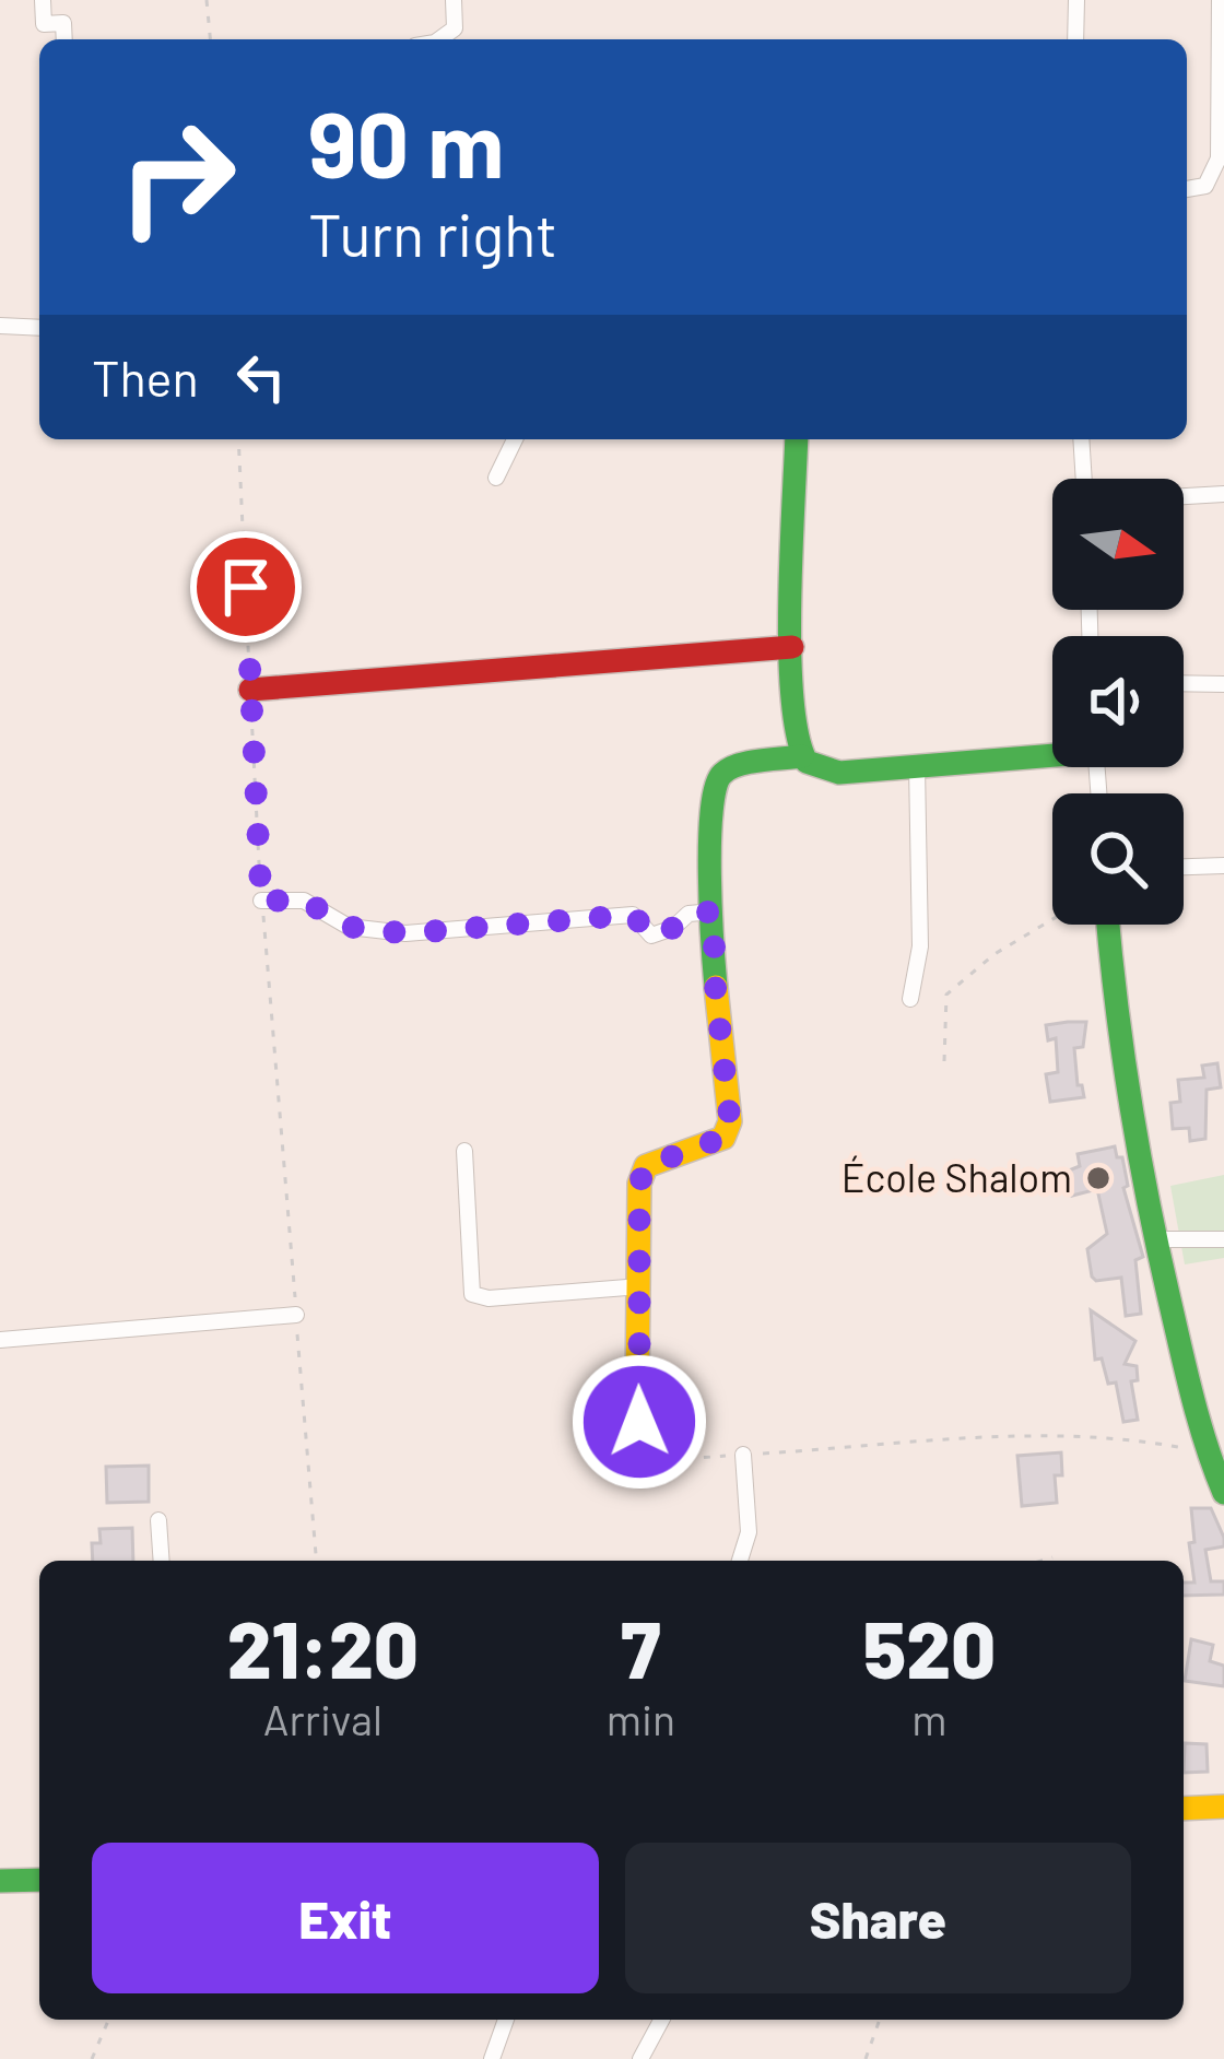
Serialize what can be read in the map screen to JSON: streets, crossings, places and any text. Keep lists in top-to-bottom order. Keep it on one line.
{"places":["École Shalom"],"north":"right","page":{"turn":["90 m","Turn right"],"then":"Then","eta":["21:20","Arrival","7","min","520","m"],"buttons":["Exit","Share"]}}
